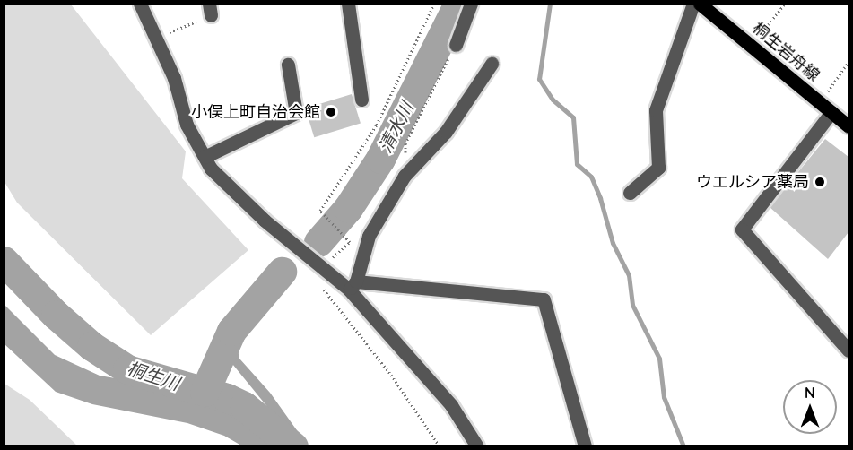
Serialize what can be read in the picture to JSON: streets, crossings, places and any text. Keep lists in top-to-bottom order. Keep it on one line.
{"streets":{"main road":["桐生岩舟線"]},"water":["清水川","桐生川"],"places":["小俣上町自治会館","ウエルシア薬局"],"north":"top"}
